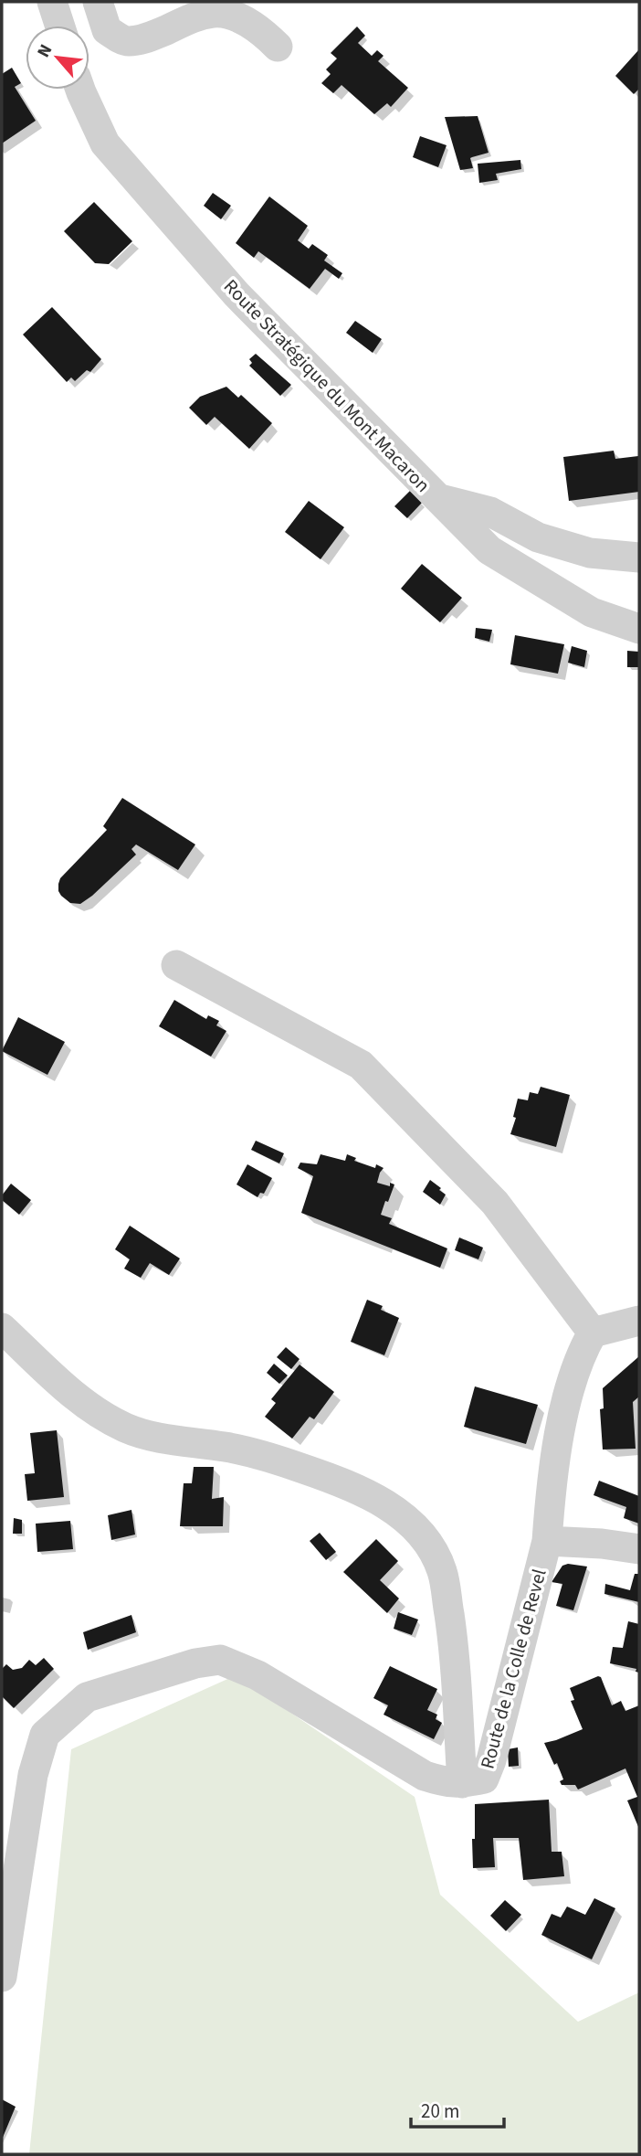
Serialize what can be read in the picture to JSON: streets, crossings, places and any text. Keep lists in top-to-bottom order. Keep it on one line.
{"streets":{"street":["Route Stratégique du Mont Macaron","Route de la Colle de Revel"]},"scale_bar":"20 m","north":"top left"}
